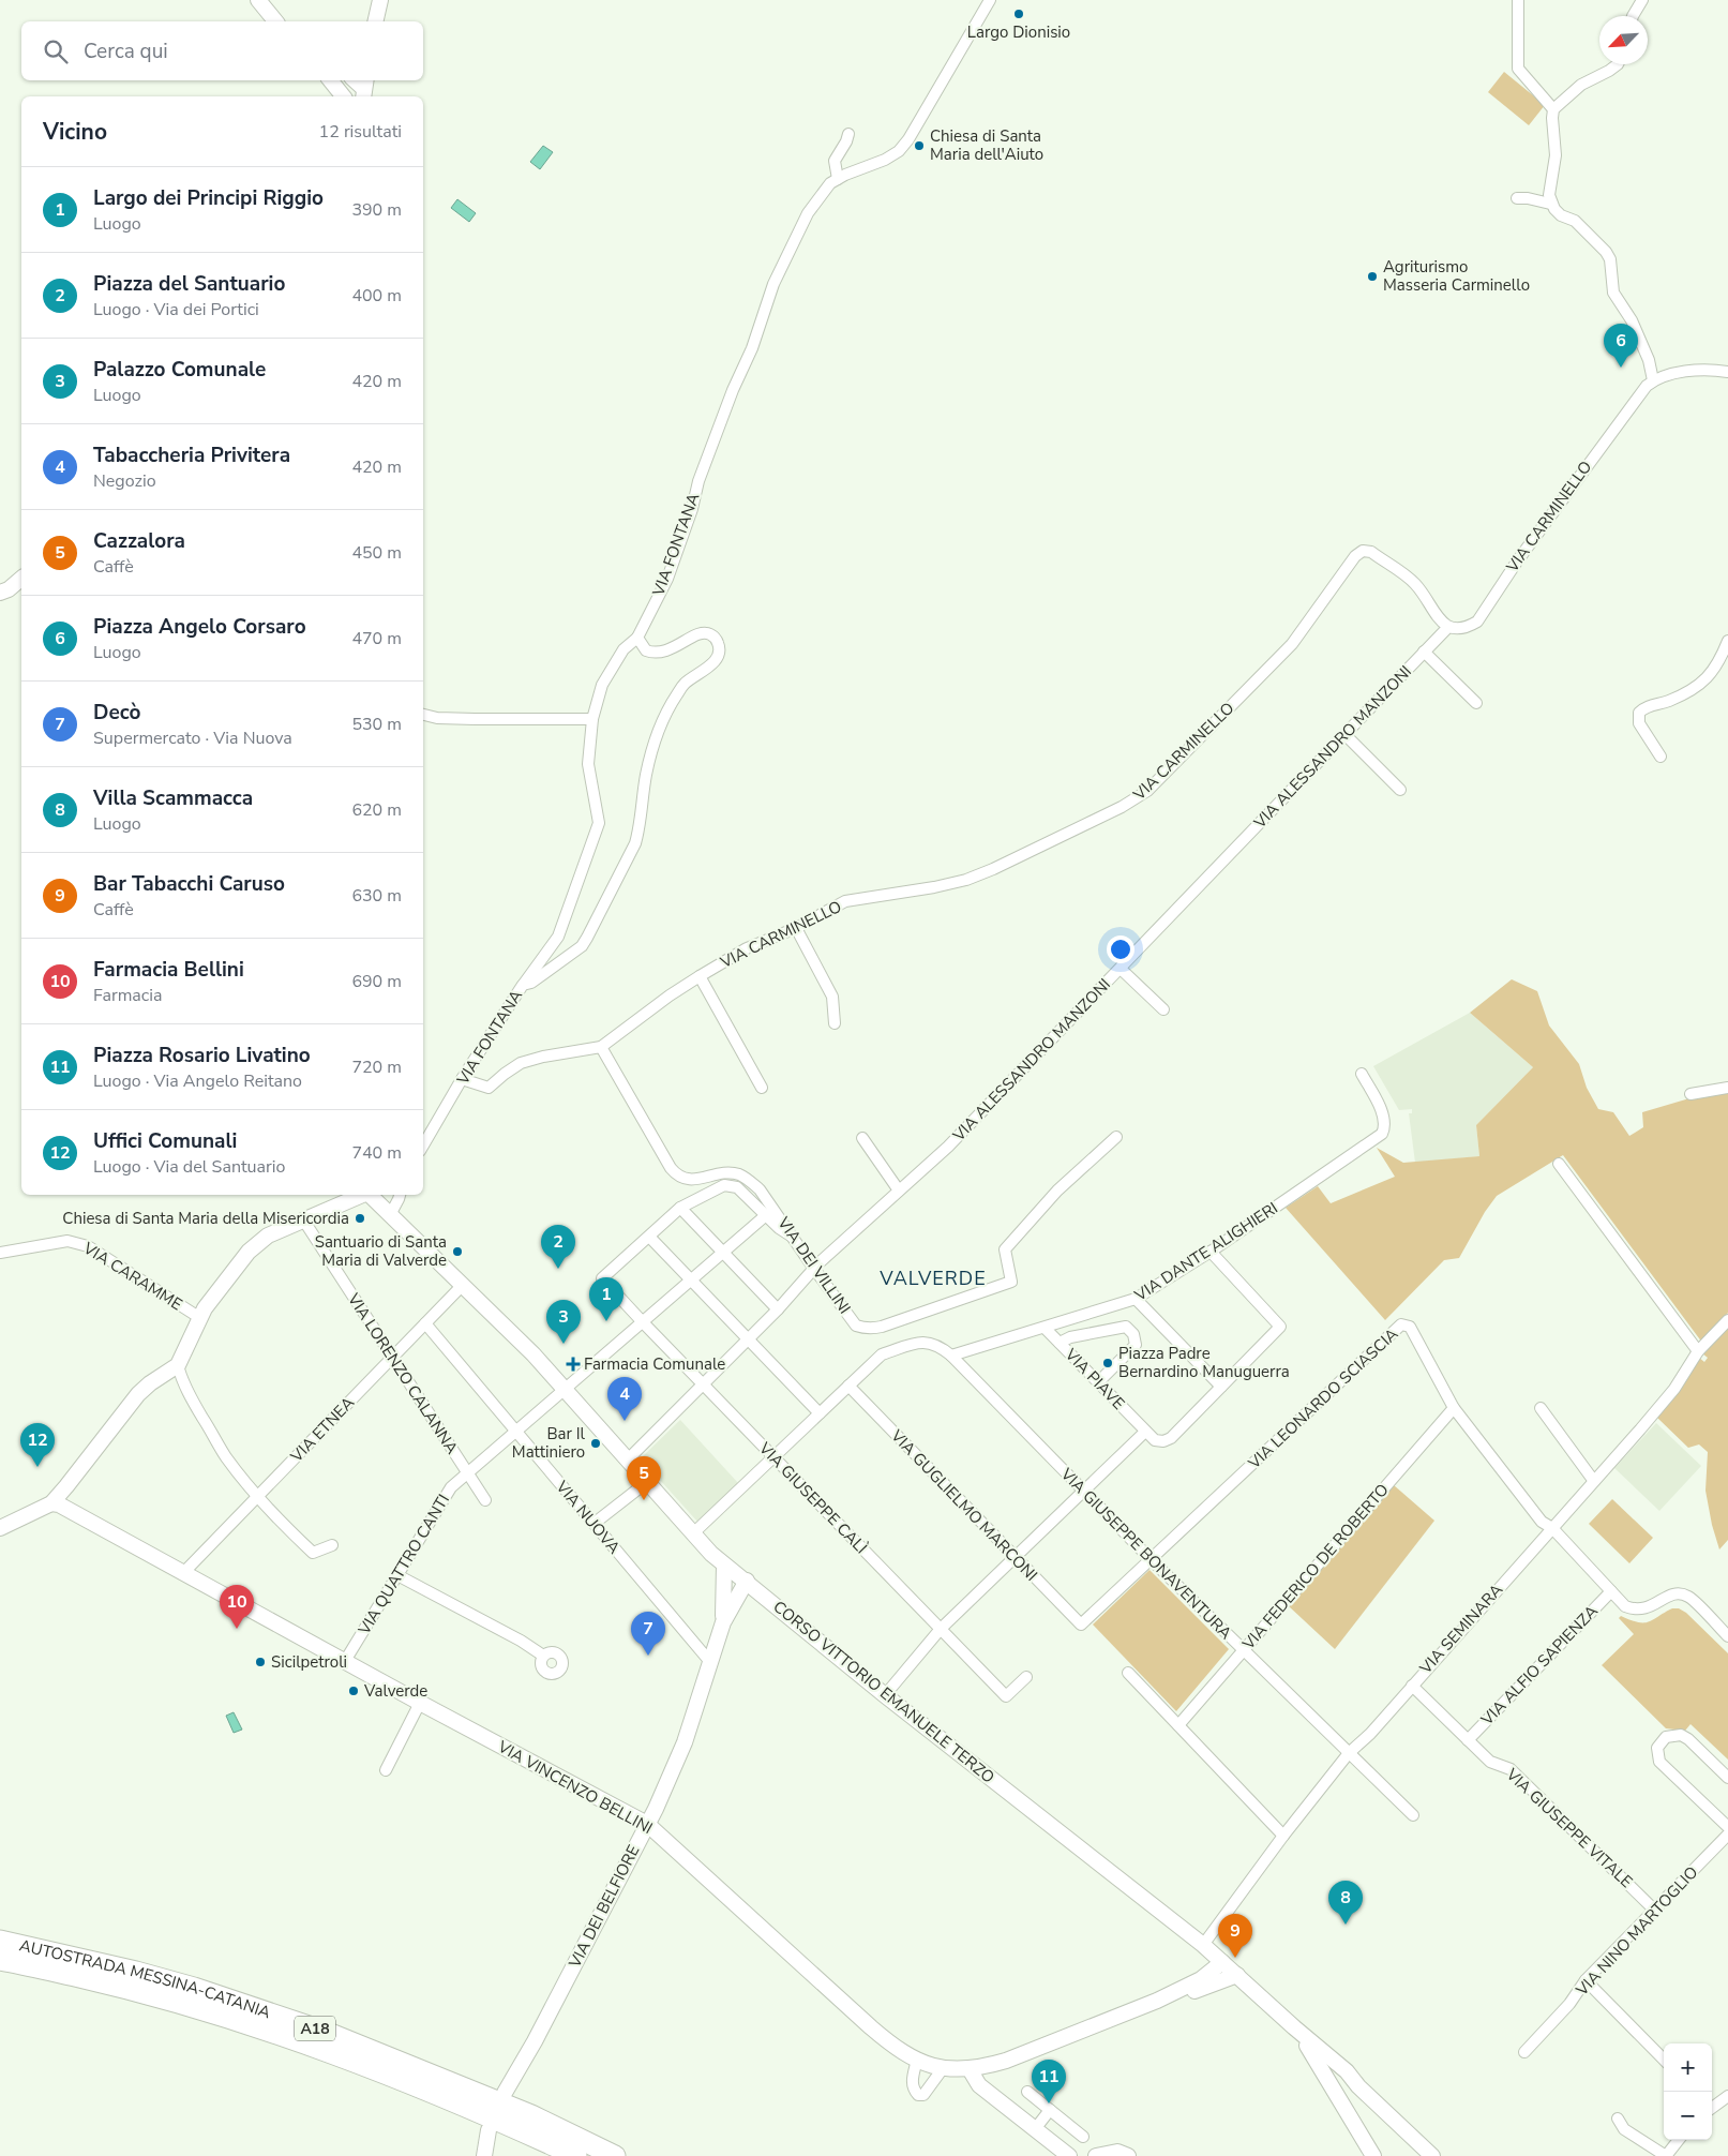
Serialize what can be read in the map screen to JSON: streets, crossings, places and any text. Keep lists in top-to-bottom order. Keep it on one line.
{"streets":{"highway":["AUTOSTRADA MESSINA-CATANIA","A18"],"street":["VIA CARMINELLO","VIA FONTANA","VIA ALESSANDRO MANZONI","VIA DANTE ALIGHIERI","VIA DEI VILLINI","VIA CARAMME","VIA LORENZO CALANNA","VIA PIAVE","VIA LEONARDO SCIASCIA","VIA ETNEA","VIA GIUSEPPE CALÌ","VIA GUGLIELMO MARCONI","VIA NUOVA","VIA GIUSEPPE BONAVENTURA","VIA QUATTRO CANTI","VIA FEDERICO DE ROBERTO","VIA SEMINARA","VIA ALFIO SAPIENZA","CORSO VITTORIO EMANUELE TERZO","VIA VINCENZO BELLINI","VIA GIUSEPPE VITALE","VIA DEI BELFIORE","VIA NINO MARTOGLIO"]},"crossings":[["VIA CARMINELLO","VIA FONTANA"],["VIA CARMINELLO","VIA ALESSANDRO MANZONI"],["VIA CARMINELLO","VIA DEI VILLINI"],["VIA ALESSANDRO MANZONI","VIA DEI VILLINI"],["VIA ALESSANDRO MANZONI","VIA GIUSEPPE CALÌ"],["VIA ALESSANDRO MANZONI","CORSO VITTORIO EMANUELE TERZO"],["VIA DANTE ALIGHIERI","VIA PIAVE"],["VIA DANTE ALIGHIERI","VIA GIUSEPPE BONAVENTURA"],["VIA LORENZO CALANNA","VIA ETNEA"],["VIA LORENZO CALANNA","VIA QUATTRO CANTI"],["VIA LEONARDO SCIASCIA","VIA GUGLIELMO MARCONI"],["VIA LEONARDO SCIASCIA","VIA GIUSEPPE BONAVENTURA"],["VIA LEONARDO SCIASCIA","VIA FEDERICO DE ROBERTO"],["VIA LEONARDO SCIASCIA","VIA SEMINARA"],["VIA LEONARDO SCIASCIA","VIA ALFIO SAPIENZA"],["VIA ETNEA","VIA NUOVA"],["VIA ETNEA","CORSO VITTORIO EMANUELE TERZO"],["VIA ETNEA","VIA VINCENZO BELLINI"],["VIA GIUSEPPE CALÌ","VIA GIUSEPPE BONAVENTURA"],["VIA GIUSEPPE CALÌ","VIA QUATTRO CANTI"],["VIA GUGLIELMO MARCONI","VIA GIUSEPPE BONAVENTURA"],["VIA NUOVA","VIA QUATTRO CANTI"],["VIA NUOVA","VIA DEI BELFIORE"],["VIA GIUSEPPE BONAVENTURA","VIA FEDERICO DE ROBERTO"],["VIA GIUSEPPE BONAVENTURA","VIA SEMINARA"],["VIA GIUSEPPE BONAVENTURA","CORSO VITTORIO EMANUELE TERZO"],["VIA QUATTRO CANTI","CORSO VITTORIO EMANUELE TERZO"],["VIA QUATTRO CANTI","VIA VINCENZO BELLINI"],["VIA SEMINARA","CORSO VITTORIO EMANUELE TERZO"],["VIA SEMINARA","VIA GIUSEPPE VITALE"],["VIA ALFIO SAPIENZA","VIA GIUSEPPE VITALE"],["VIA VINCENZO BELLINI","VIA DEI BELFIORE"],["VIA GIUSEPPE VITALE","VIA NINO MARTOGLIO"]],"districts":["VALVERDE"],"places":{"other":["Largo Dionisio","Chiesa di Santa Maria dell'Aiuto","Agriturismo Masseria Carminello","Chiesa di Santa Maria della Misericordia","Santuario di Santa Maria di Valverde","Piazza Padre Bernardino Manuguerra","Bar Il Mattiniero","Sicilpetroli","Valverde"],"health":["Farmacia Comunale"]},"north":"bottom left","page":{"search":"Cerca qui","heading":["Vicino","12 risultati"],"list":[{"mark":"1","name":"Largo dei Principi Riggio","note":"Luogo","value":"390 m"},{"mark":"2","name":"Piazza del Santuario","note":"Luogo · Via dei Portici","value":"400 m"},{"mark":"3","name":"Palazzo Comunale","note":"Luogo","value":"420 m"},{"mark":"4","name":"Tabaccheria Privitera","note":"Negozio","value":"420 m"},{"mark":"5","name":"Cazzalora","note":"Caffè","value":"450 m"},{"mark":"6","name":"Piazza Angelo Corsaro","note":"Luogo","value":"470 m"},{"mark":"7","name":"Decò","note":"Supermercato · Via Nuova","value":"530 m"},{"mark":"8","name":"Villa Scammacca","note":"Luogo","value":"620 m"},{"mark":"9","name":"Bar Tabacchi Caruso","note":"Caffè","value":"630 m"},{"mark":"10","name":"Farmacia Bellini","note":"Farmacia","value":"690 m"},{"mark":"11","name":"Piazza Rosario Livatino","note":"Luogo · Via Angelo Reitano","value":"720 m"},{"mark":"12","name":"Uffici Comunali","note":"Luogo · Via del Santuario","value":"740 m"}],"pins":["6","2","1","3","4","12","5","10","7","8","9","11"],"map_buttons":["+","−"]}}
